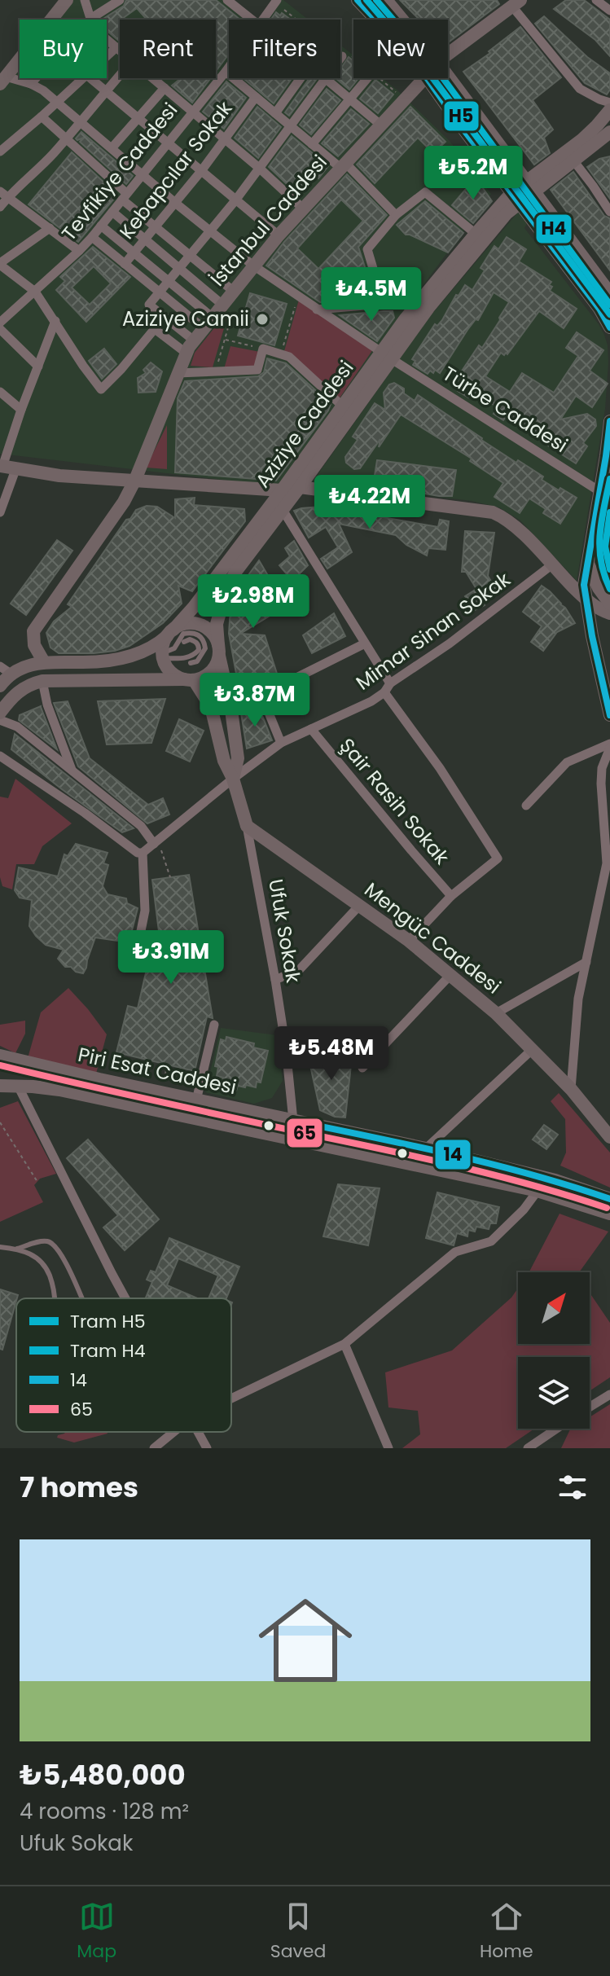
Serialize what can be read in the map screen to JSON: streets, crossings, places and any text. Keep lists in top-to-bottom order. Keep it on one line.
{"streets":{"main road":["İstanbul Caddesi","Aziziye Caddesi","Mengüc Caddesi","Piri Esat Caddesi"],"street":["Kebapcılar Sokak","Tevfikiye Caddesi","Türbe Caddesi","Mimar Sinan Sokak","Şair Rasih Sokak","Ufuk Sokak"]},"crossings":[["Kebapcılar Sokak","Türbe Caddesi"],["Tevfikiye Caddesi","Türbe Caddesi"],["İstanbul Caddesi","Türbe Caddesi"],["İstanbul Caddesi","Aziziye Caddesi"],["Türbe Caddesi","Aziziye Caddesi"],["Aziziye Caddesi","Mimar Sinan Sokak"],["Mimar Sinan Sokak","Şair Rasih Sokak"],["Ufuk Sokak","Mengüc Caddesi"],["Ufuk Sokak","Piri Esat Caddesi"]],"places":["Aziziye Camii"],"lines":["tram line H5","tram line H4","transit line 14","transit line 65"],"legend":["Tram H5","Tram H4","14","65"],"north":"top right","page":{"chip":["Buy","Rent","Filters","New"],"price":["₺5.2M","₺4.5M","₺4.22M","₺2.98M","₺3.87M","₺3.91M","₺5.48M"],"heading":"7 homes","list":[{"name":"₺5,480,000","note":"4 rooms · 128 m² · Ufuk Sokak"}],"tabs":["Map","Saved","Home"]}}
